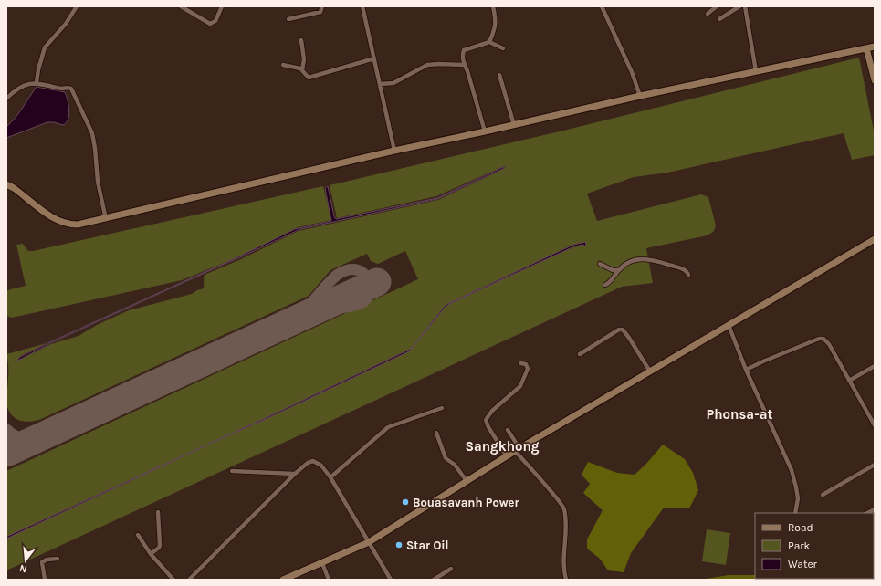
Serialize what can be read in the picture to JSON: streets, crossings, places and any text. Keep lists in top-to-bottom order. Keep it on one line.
{"districts":["Phonsa-at","Sangkhong"],"places":["Bouasavanh Power","Star Oil"],"legend":["Road","Park","Water"],"north":"bottom"}
